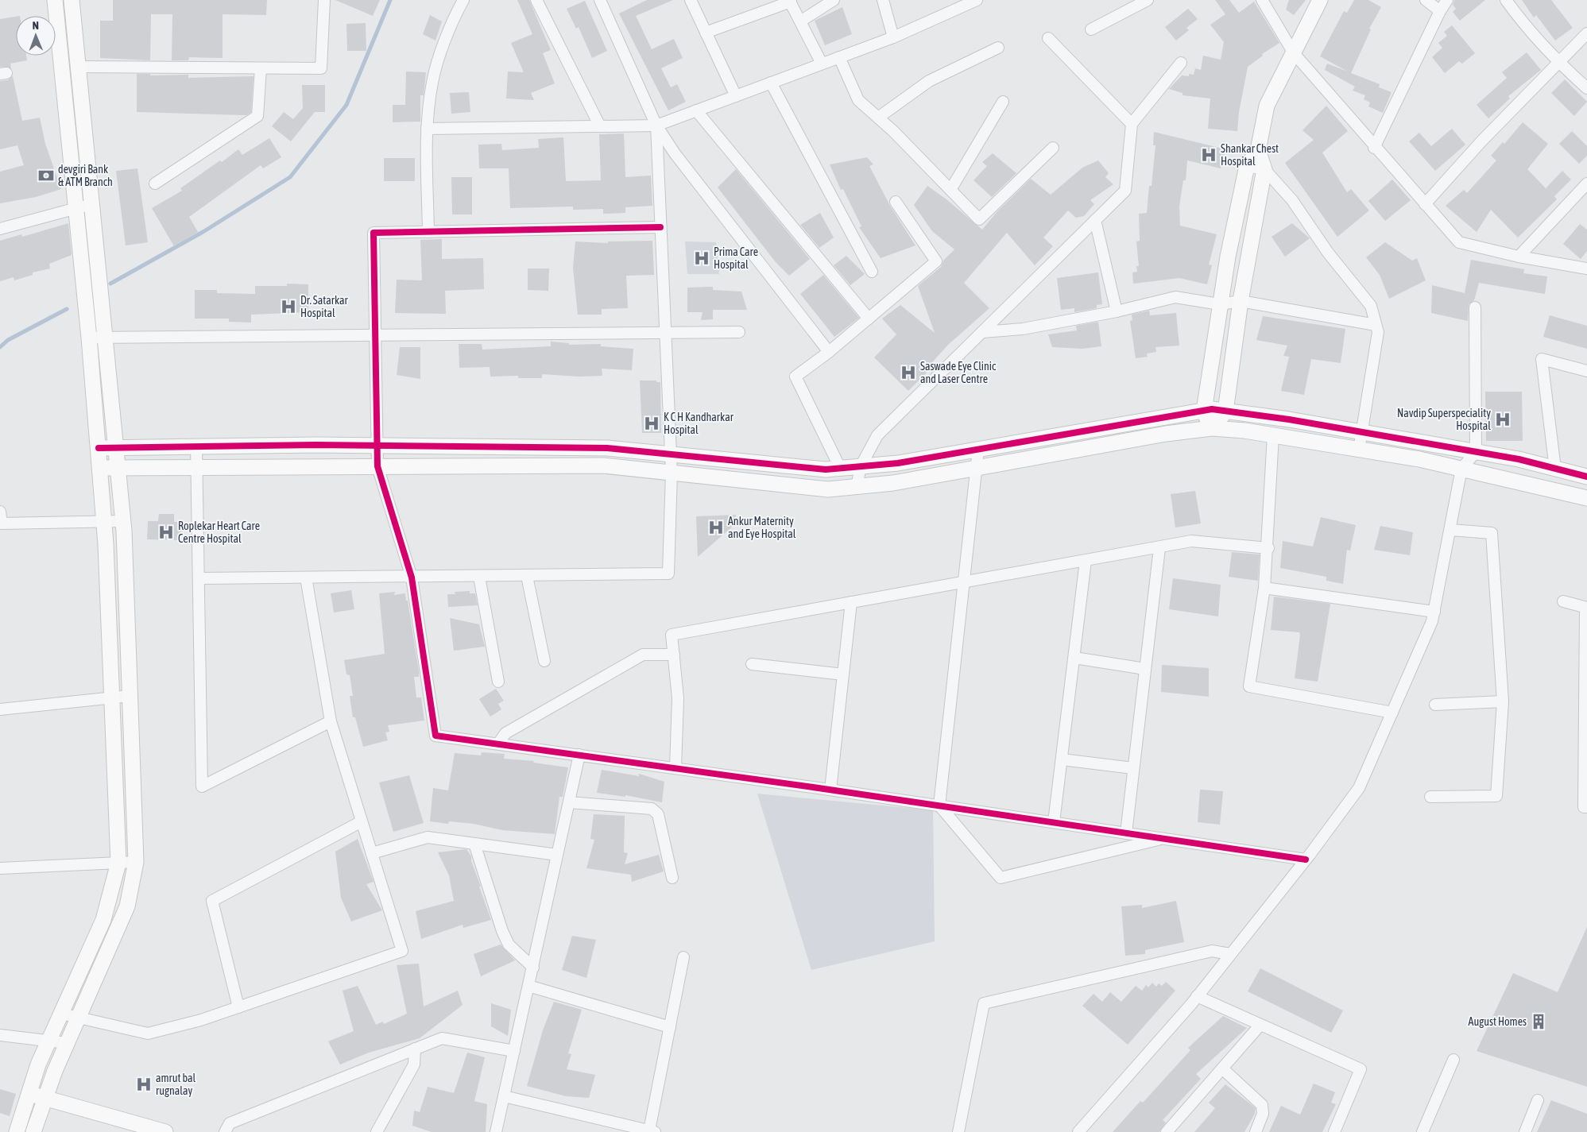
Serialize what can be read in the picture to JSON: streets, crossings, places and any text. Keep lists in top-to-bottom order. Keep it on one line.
{"places":{"hospital":["Shankar Chest Hospital","Prima Care Hospital","Dr. Satarkar Hospital","Saswade Eye Clinic and Laser Centre","Navdip Superspeciality Hospital","K C H Kandharkar Hospital","Ankur Maternity and Eye Hospital","Roplekar Heart Care Centre Hospital","amrut bal rugnalay"],"bank":["devgiri Bank & ATM Branch"],"building":["August Homes"]},"north":"top"}
